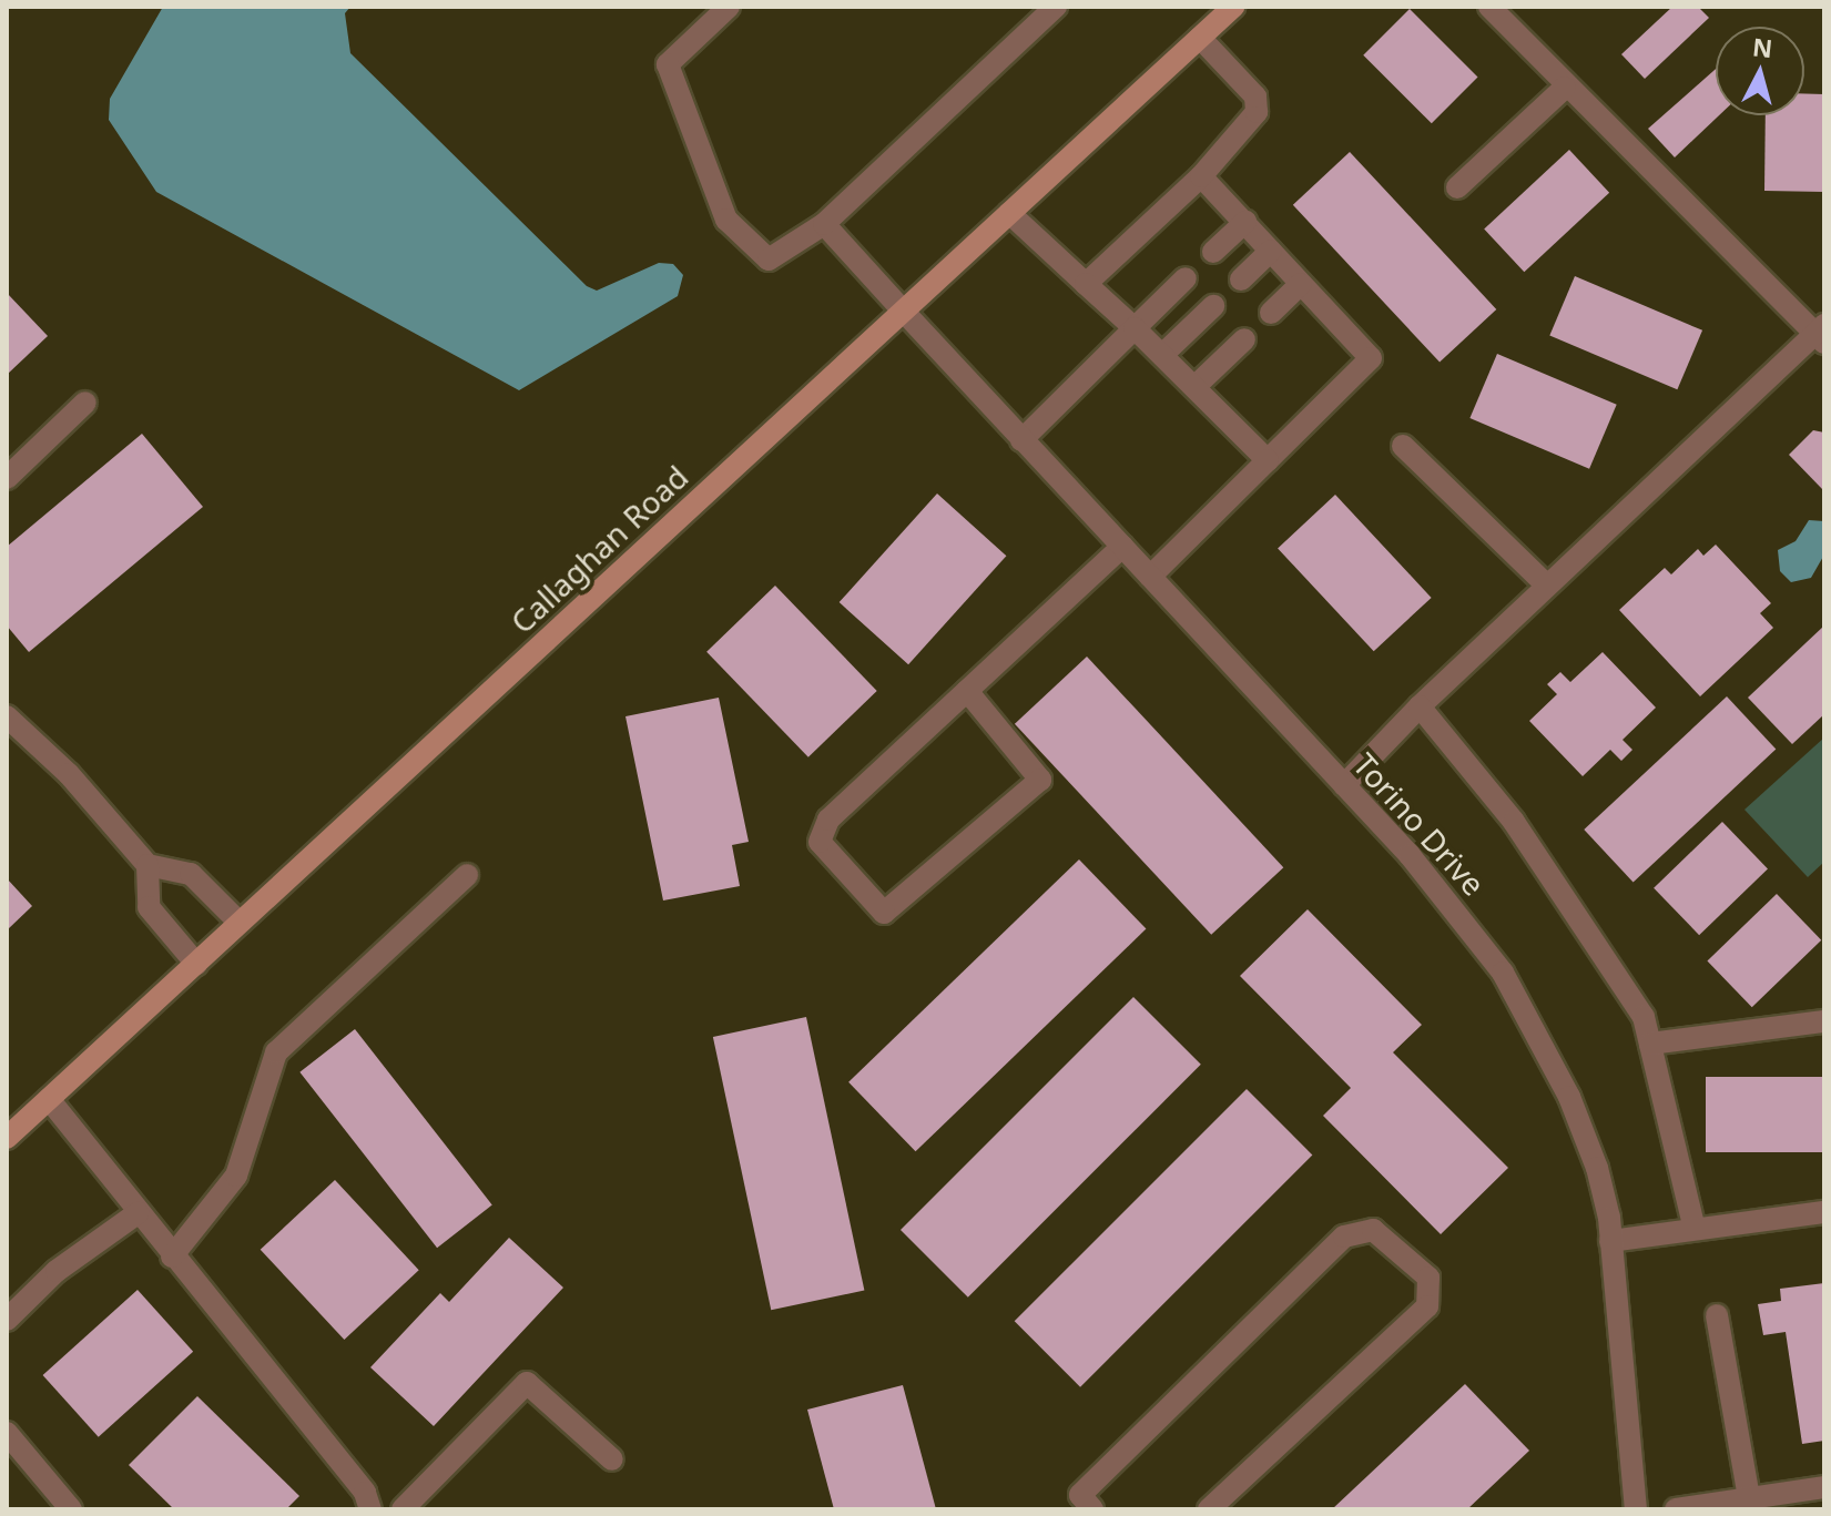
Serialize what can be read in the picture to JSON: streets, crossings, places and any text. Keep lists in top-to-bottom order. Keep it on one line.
{"streets":{"main road":["Callaghan Road"],"street":["Torino Drive"]},"crossings":[["Callaghan Road","Torino Drive"]],"north":"top"}
